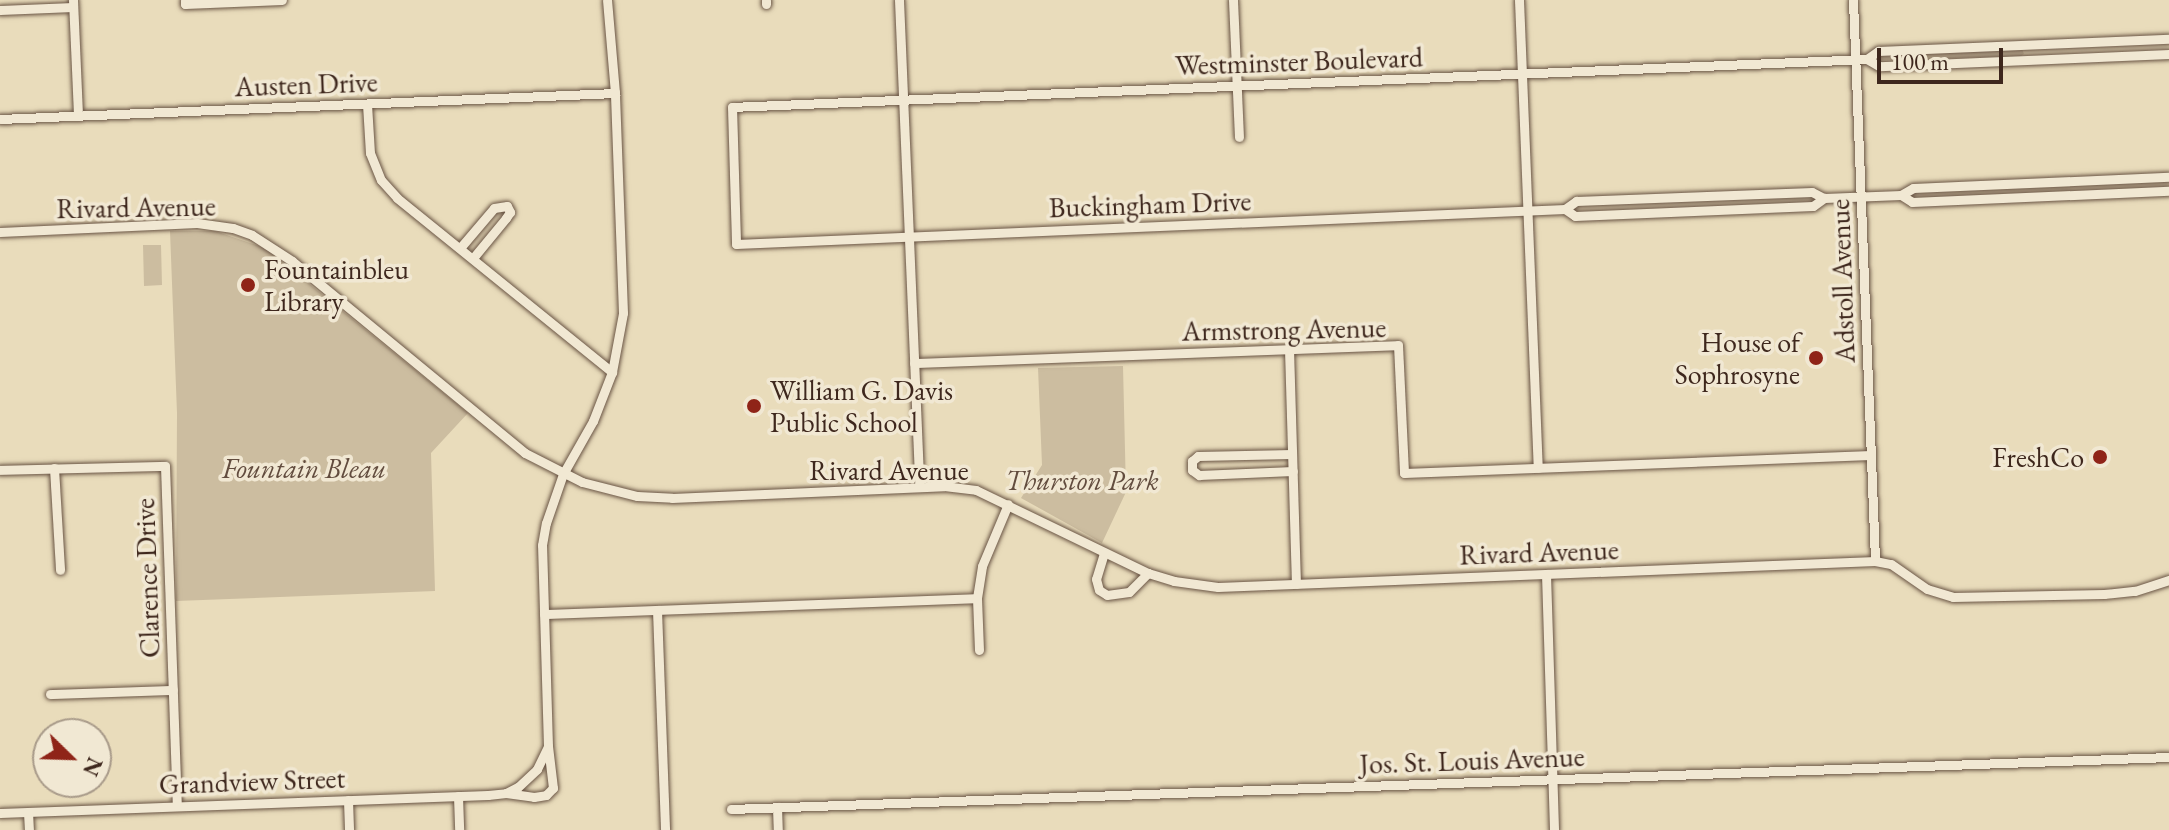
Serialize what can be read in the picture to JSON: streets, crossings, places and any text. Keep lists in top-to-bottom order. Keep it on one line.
{"streets":{"street":["Westminster Boulevard","Austen Drive","Buckingham Drive","Rivard Avenue","Adstoll Avenue","Armstrong Avenue","Clarence Drive","Jos. St. Louis Avenue","Grandview Street"]},"crossings":[["Westminster Boulevard","Buckingham Drive"],["Westminster Boulevard","Adstoll Avenue"],["Austen Drive","Grandview Street"],["Buckingham Drive","Adstoll Avenue"],["Rivard Avenue","Adstoll Avenue"],["Rivard Avenue","Grandview Street"],["Adstoll Avenue","Armstrong Avenue"],["Clarence Drive","Grandview Street"]],"parks":["Fountain Bleau","Thurston Park"],"places":["Fountainbleu Library","House of Sophrosyne","William G. Davis Public School","FreshCo"],"scale_bar":"100 m","north":"bottom right"}
